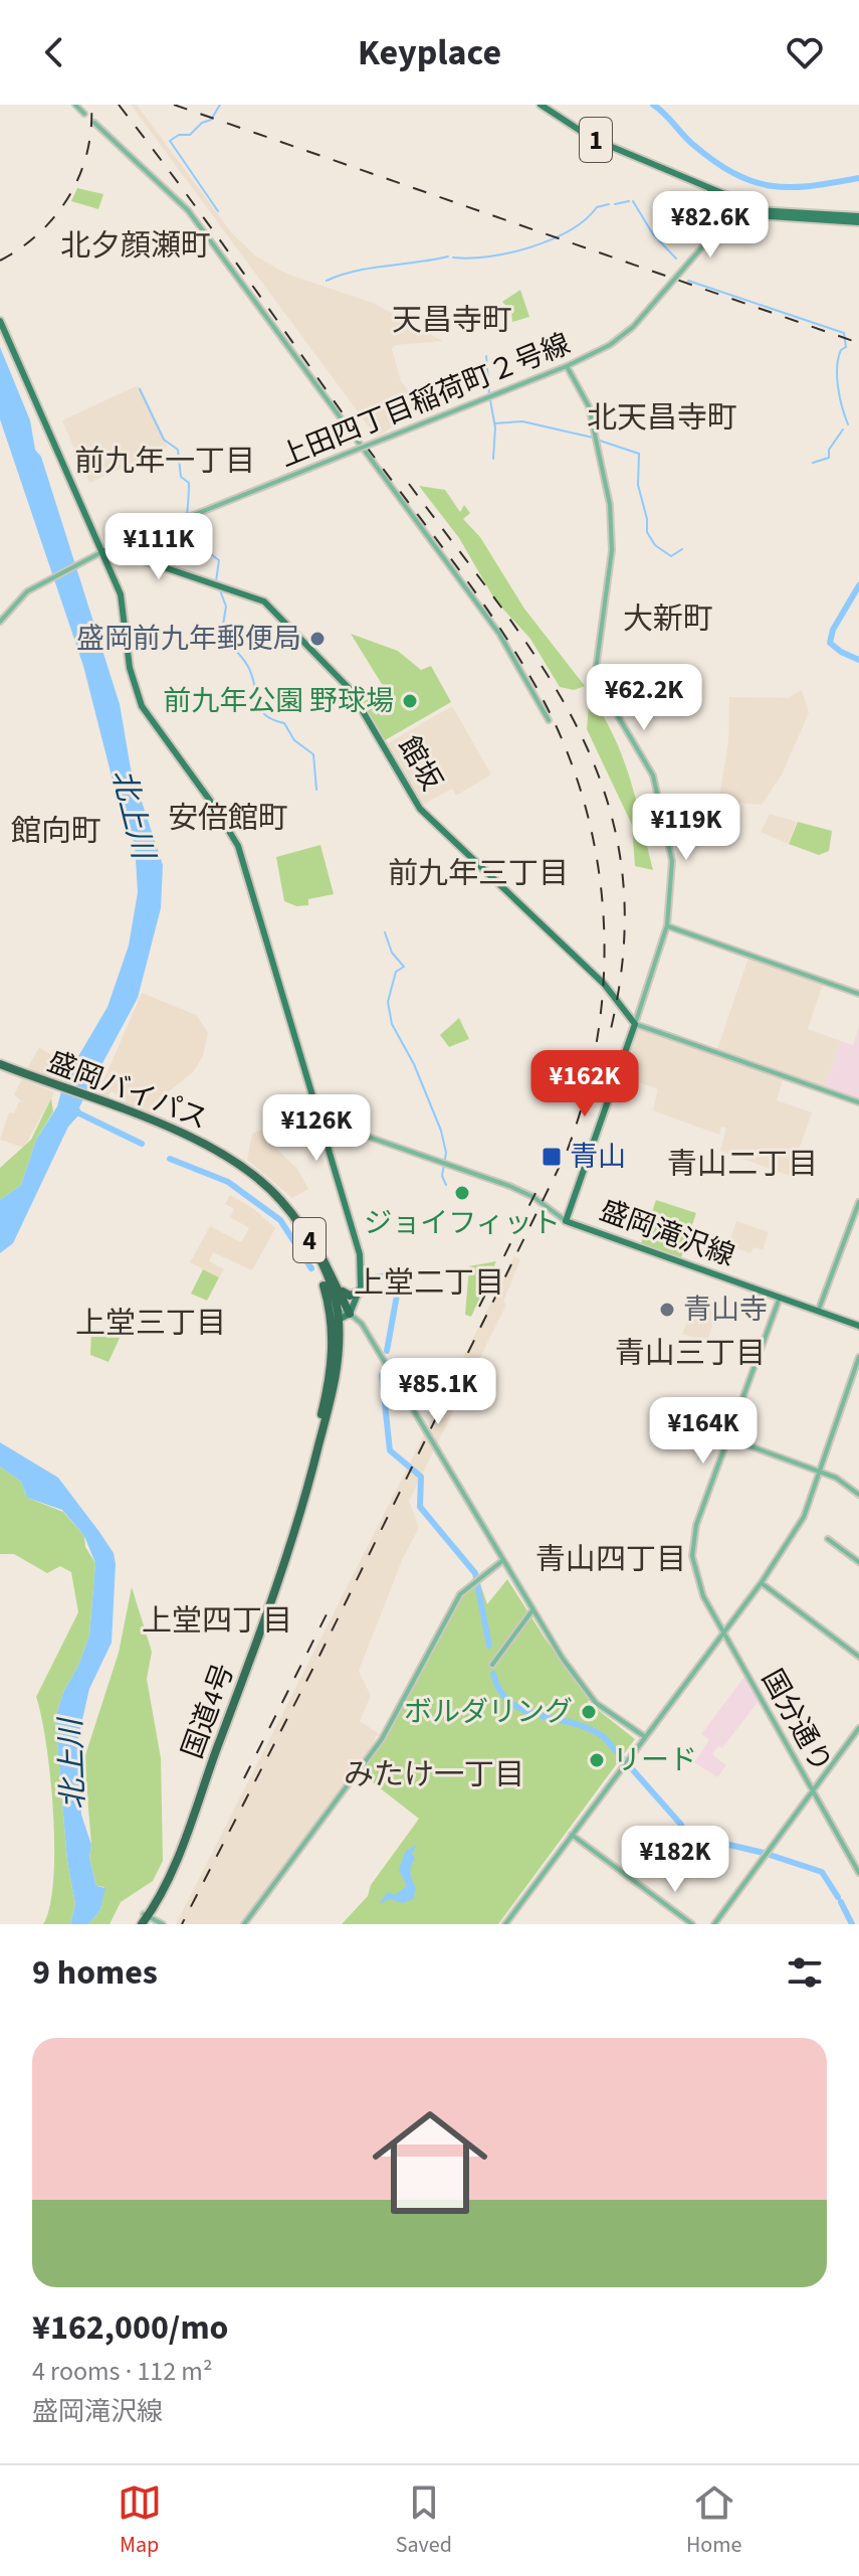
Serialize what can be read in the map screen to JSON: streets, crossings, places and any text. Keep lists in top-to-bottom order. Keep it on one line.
{"streets":{"highway":["盛岡バイパス","4","国道4号"],"main road":["1","館坂","盛岡滝沢線"],"street":["上田四丁目稲荷町２号線","国分通り"]},"crossings":[["1","上田四丁目稲荷町２号線"],["上田四丁目稲荷町２号線","館坂"],["館坂","盛岡滝沢線"],["盛岡バイパス","国道4号"],["盛岡滝沢線","国分通り"]],"districts":["北夕顔瀬町","天昌寺町","北天昌寺町","前九年一丁目","大新町","安倍館町","館向町","前九年三丁目","青山二丁目","上堂二丁目","上堂三丁目","青山三丁目","青山四丁目","上堂四丁目","みたけ一丁目"],"water":["北上川"],"places":{"other":["盛岡前九年郵便局","前九年公園 野球場","ジョイフィット","青山寺","ボルダリング","リード"],"transit":["青山"]},"page":{"header":"Keyplace","price":["¥82.6K","¥111K","¥62.2K","¥119K","¥162K","¥126K","¥85.1K","¥164K","¥182K"],"heading":"9 homes","list":[{"name":"¥162,000/mo","note":"4 rooms · 112 m² · 盛岡滝沢線"}],"tabs":["Map","Saved","Home"]}}
